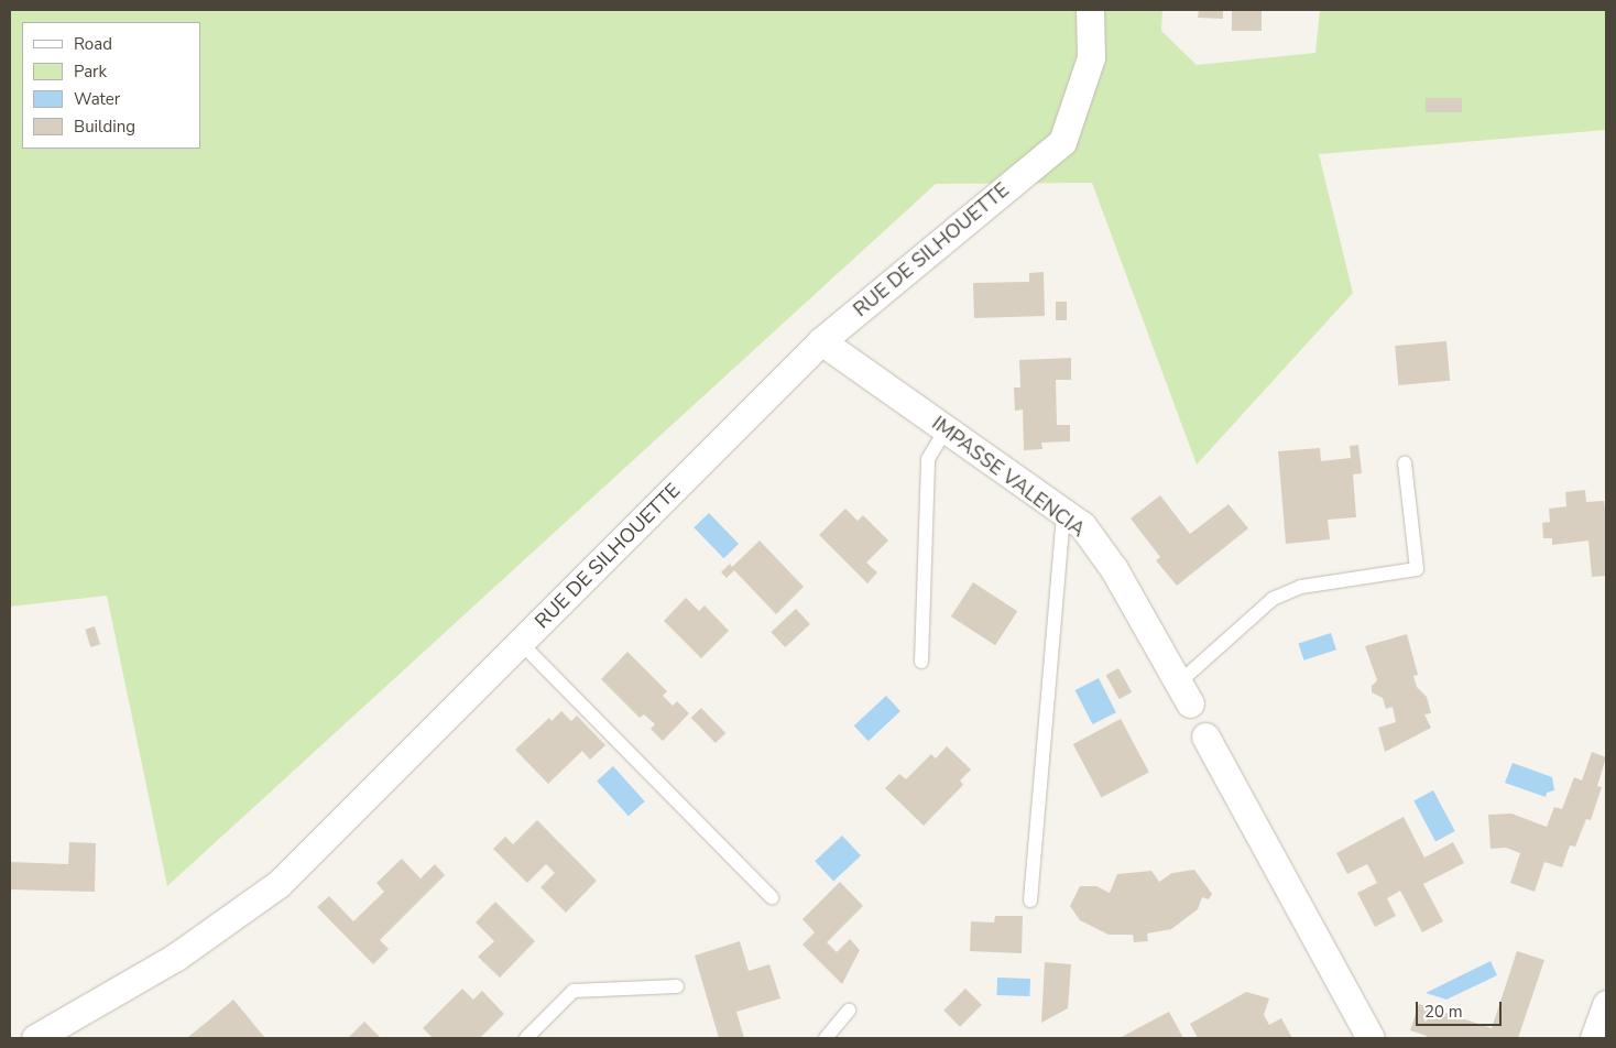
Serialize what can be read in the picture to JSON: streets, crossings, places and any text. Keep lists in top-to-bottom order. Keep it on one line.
{"streets":{"street":["RUE DE SILHOUETTE","IMPASSE VALENCIA"]},"crossings":[["RUE DE SILHOUETTE","IMPASSE VALENCIA"]],"legend":["Road","Park","Water","Building"],"scale_bar":"20 m"}
